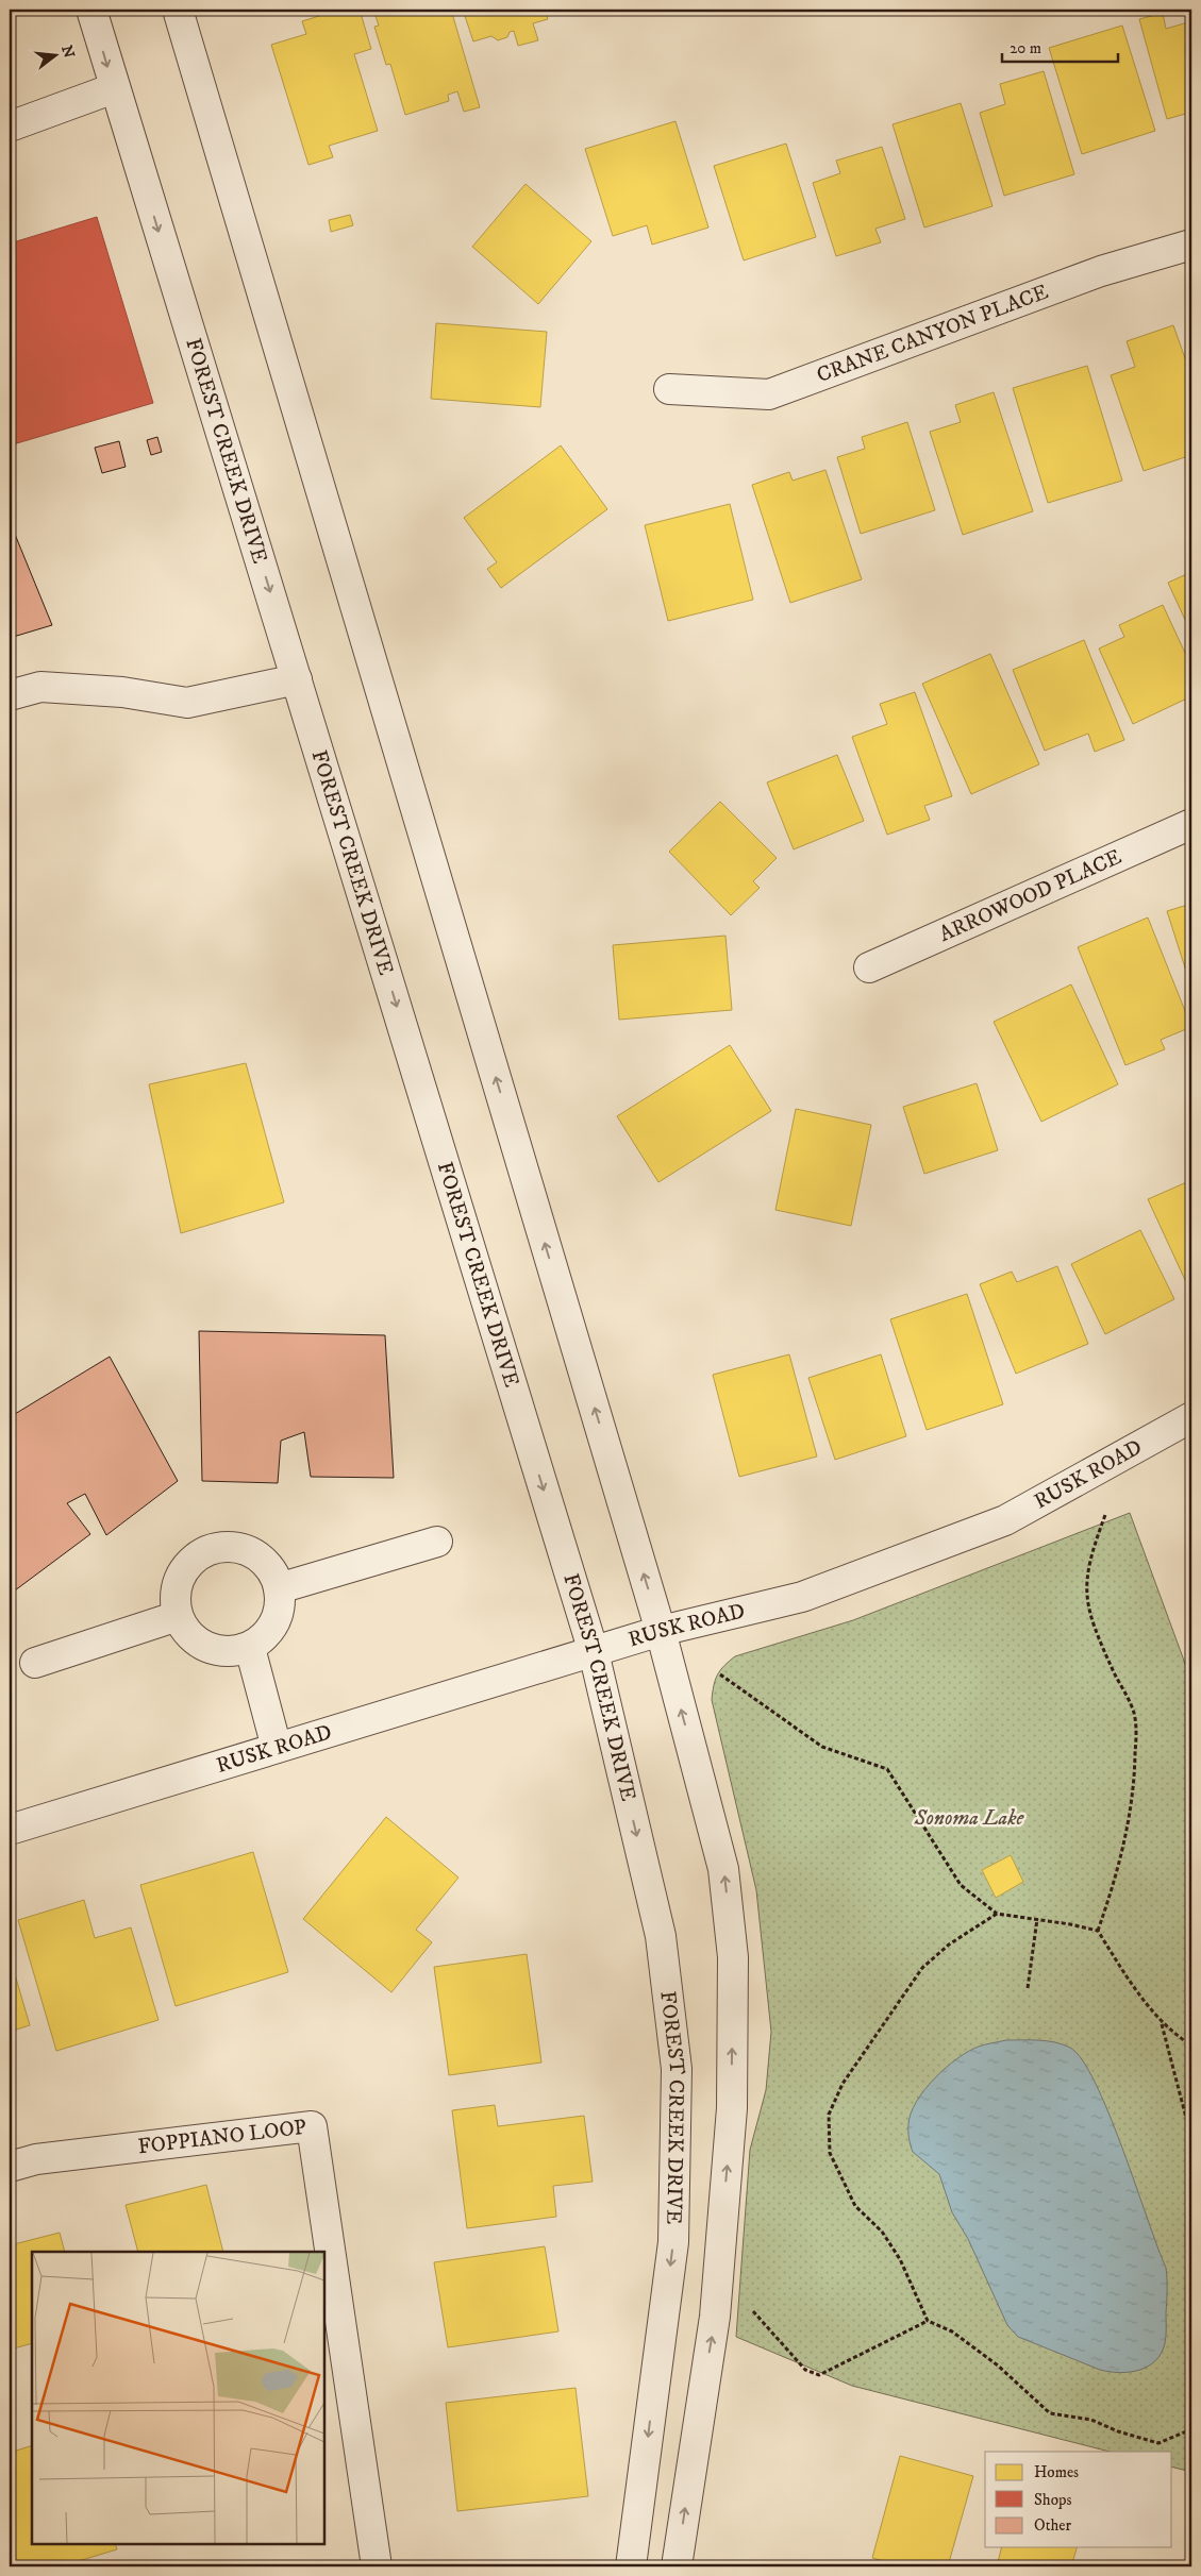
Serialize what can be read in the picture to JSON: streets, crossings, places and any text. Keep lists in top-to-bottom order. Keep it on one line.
{"streets":{"street":["CRANE CANYON PLACE","FOREST CREEK DRIVE","ARROWOOD PLACE","RUSK ROAD","FOPPIANO LOOP"]},"crossings":[["FOREST CREEK DRIVE","RUSK ROAD"]],"parks":["Sonoma Lake"],"legend":["Homes","Shops","Other"],"scale_bar":"20 m","north":"right"}
